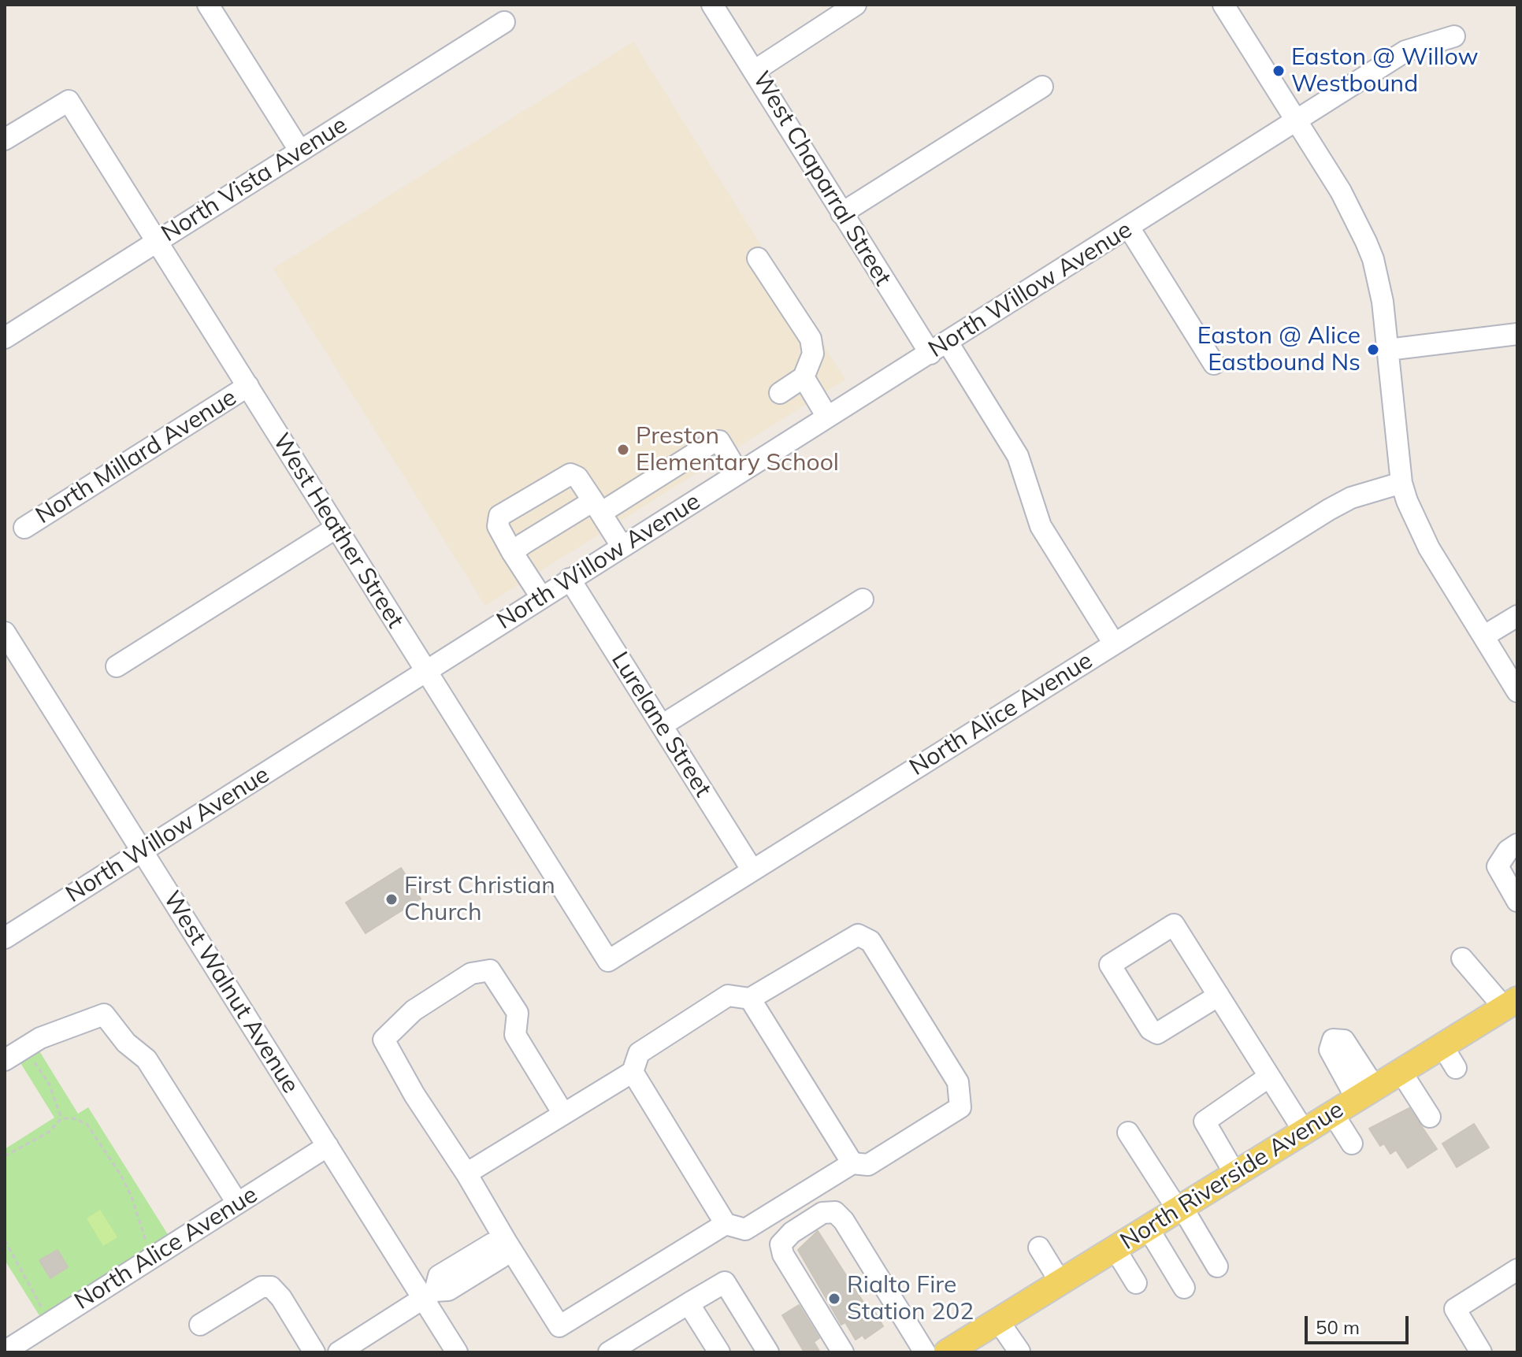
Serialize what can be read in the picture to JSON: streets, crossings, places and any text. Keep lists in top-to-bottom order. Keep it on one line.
{"streets":{"main road":["North Riverside Avenue"],"street":["West Chaparral Street","North Vista Avenue","North Willow Avenue","North Millard Avenue","West Heather Street","North Alice Avenue","Lurelane Street","West Walnut Avenue"]},"crossings":[["West Chaparral Street","North Willow Avenue"],["West Chaparral Street","North Alice Avenue"],["North Vista Avenue","West Heather Street"],["North Willow Avenue","West Heather Street"],["North Willow Avenue","Lurelane Street"],["North Willow Avenue","West Walnut Avenue"],["North Millard Avenue","West Heather Street"],["West Heather Street","North Alice Avenue"],["North Alice Avenue","Lurelane Street"],["North Alice Avenue","West Walnut Avenue"]],"places":["Easton @ Willow Westbound","Easton @ Alice Eastbound Ns","Preston Elementary School","First Christian Church","Rialto Fire Station 202"],"scale_bar":"50 m"}
